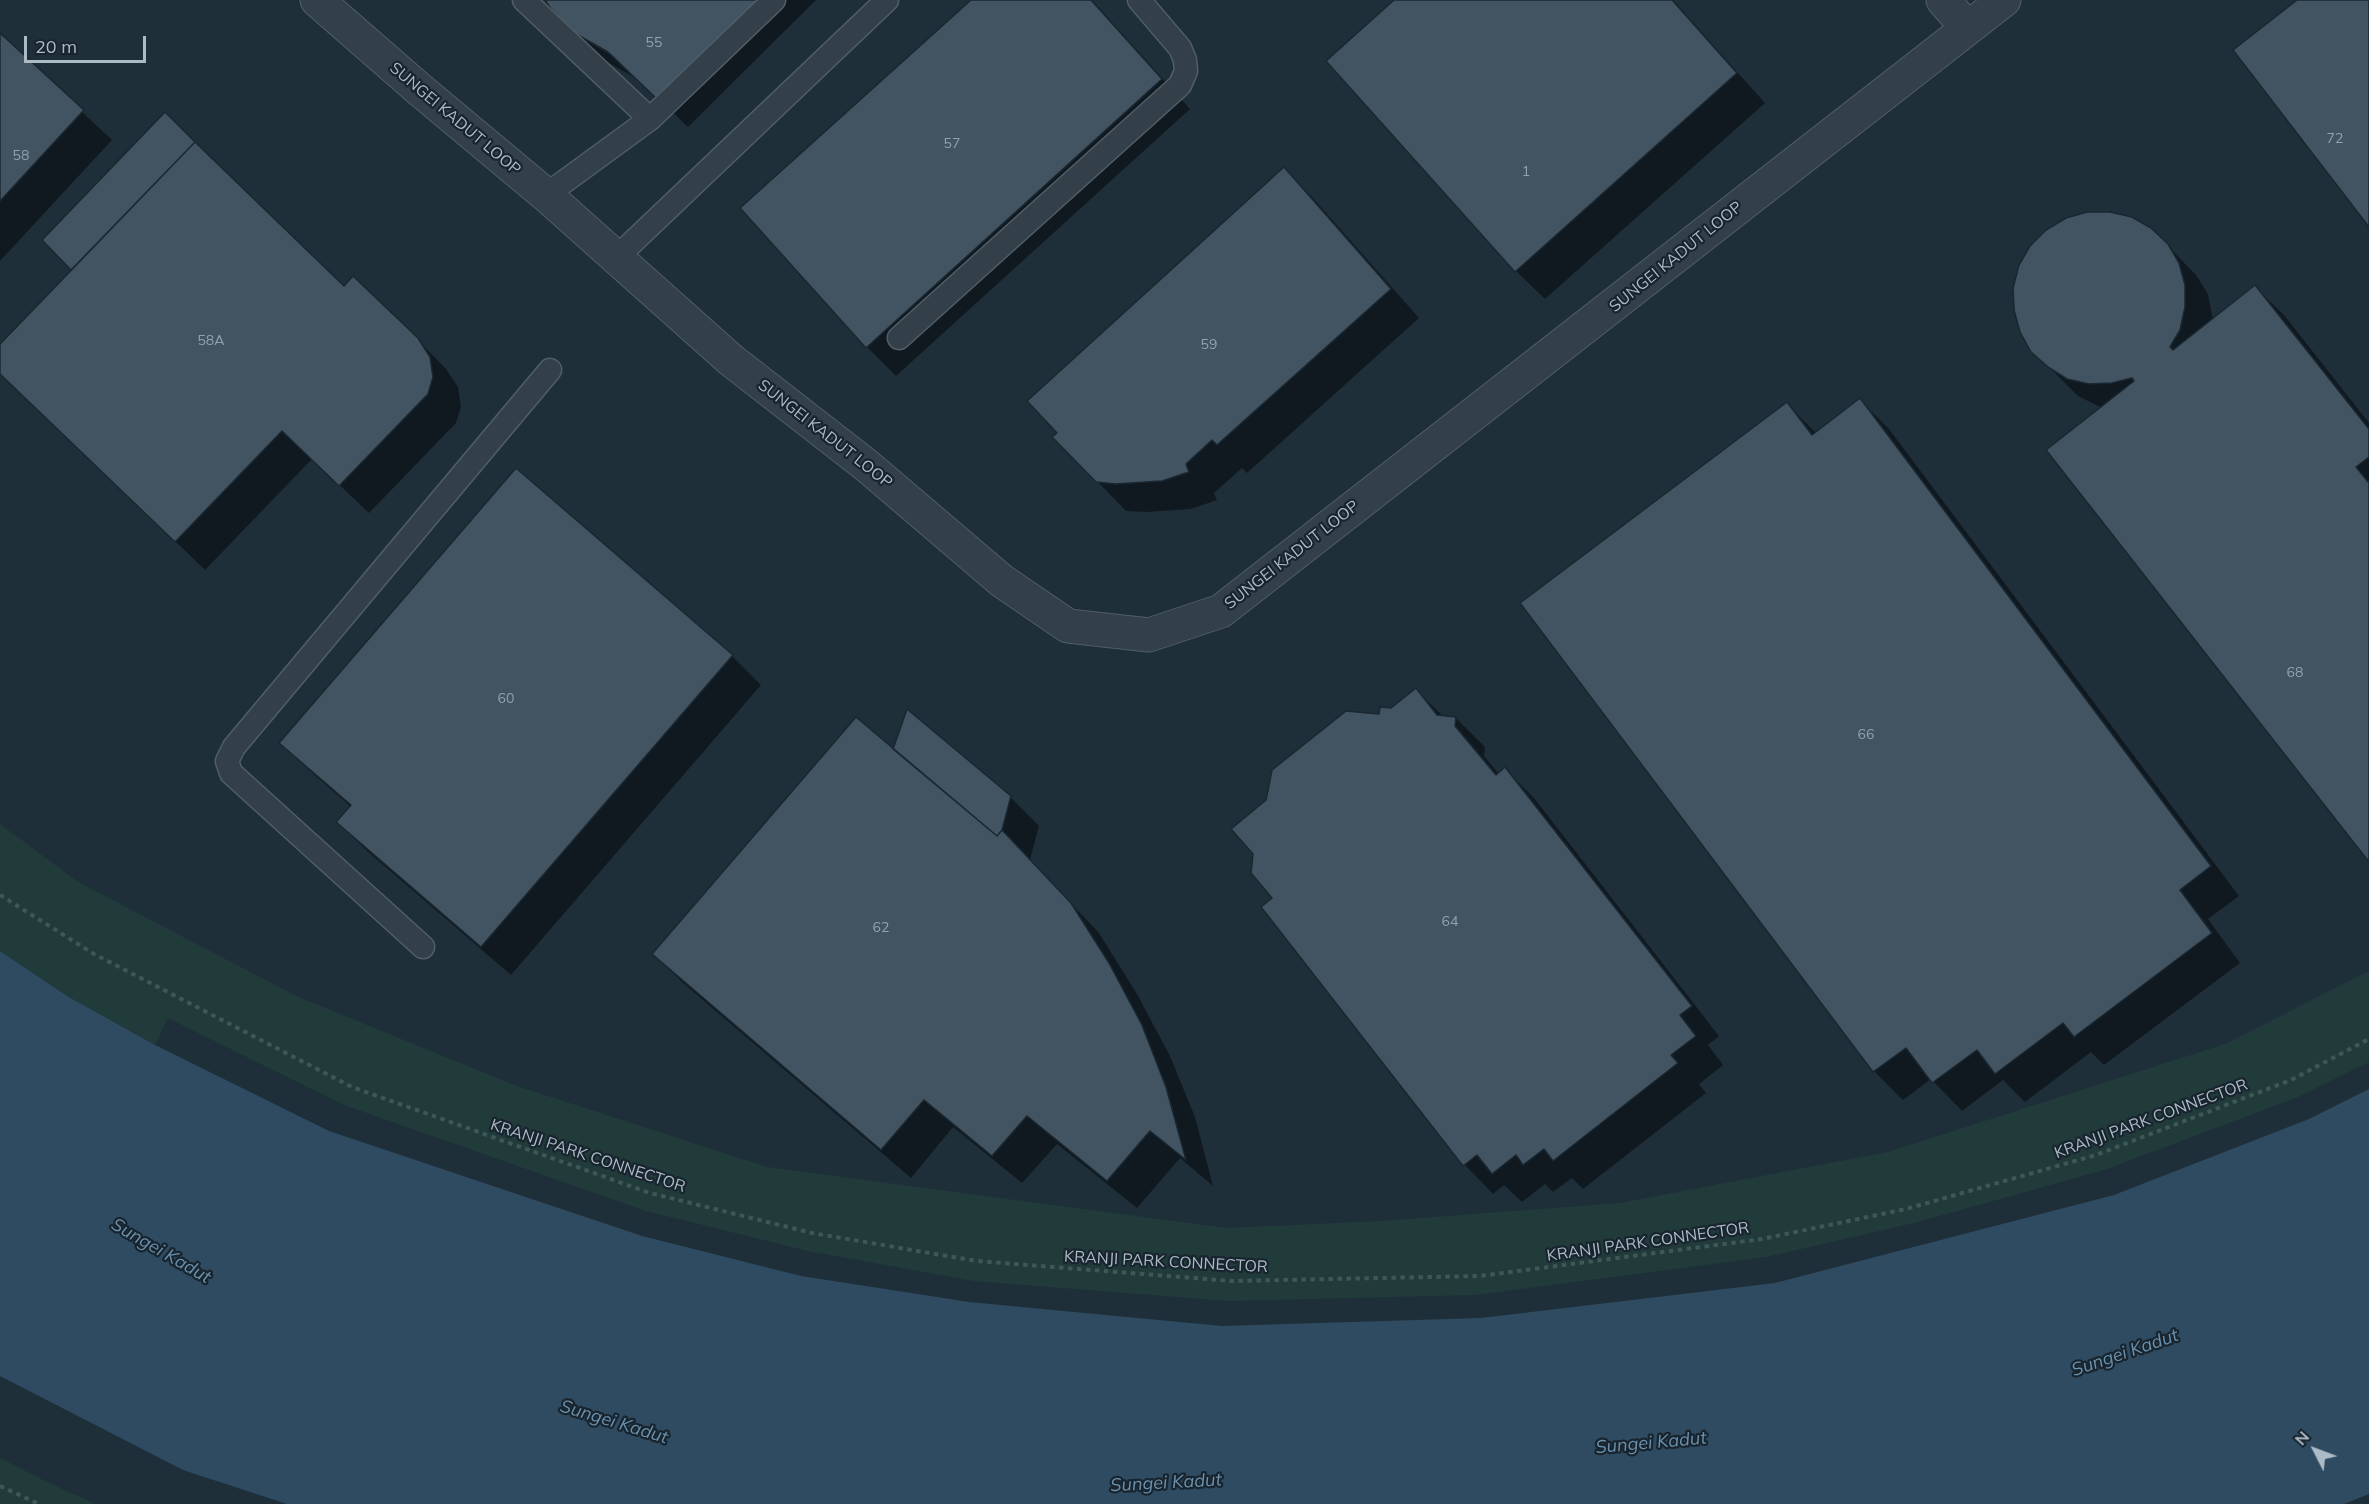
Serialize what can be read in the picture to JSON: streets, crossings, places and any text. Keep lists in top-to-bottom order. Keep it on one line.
{"streets":{"street":["SUNGEI KADUT LOOP"],"path":["KRANJI PARK CONNECTOR"]},"water":["Sungei Kadut"],"house_numbers":["55","72","57","58","1","58A","59","68","60","66","64","62"],"scale_bar":"20 m","north":"top left"}
